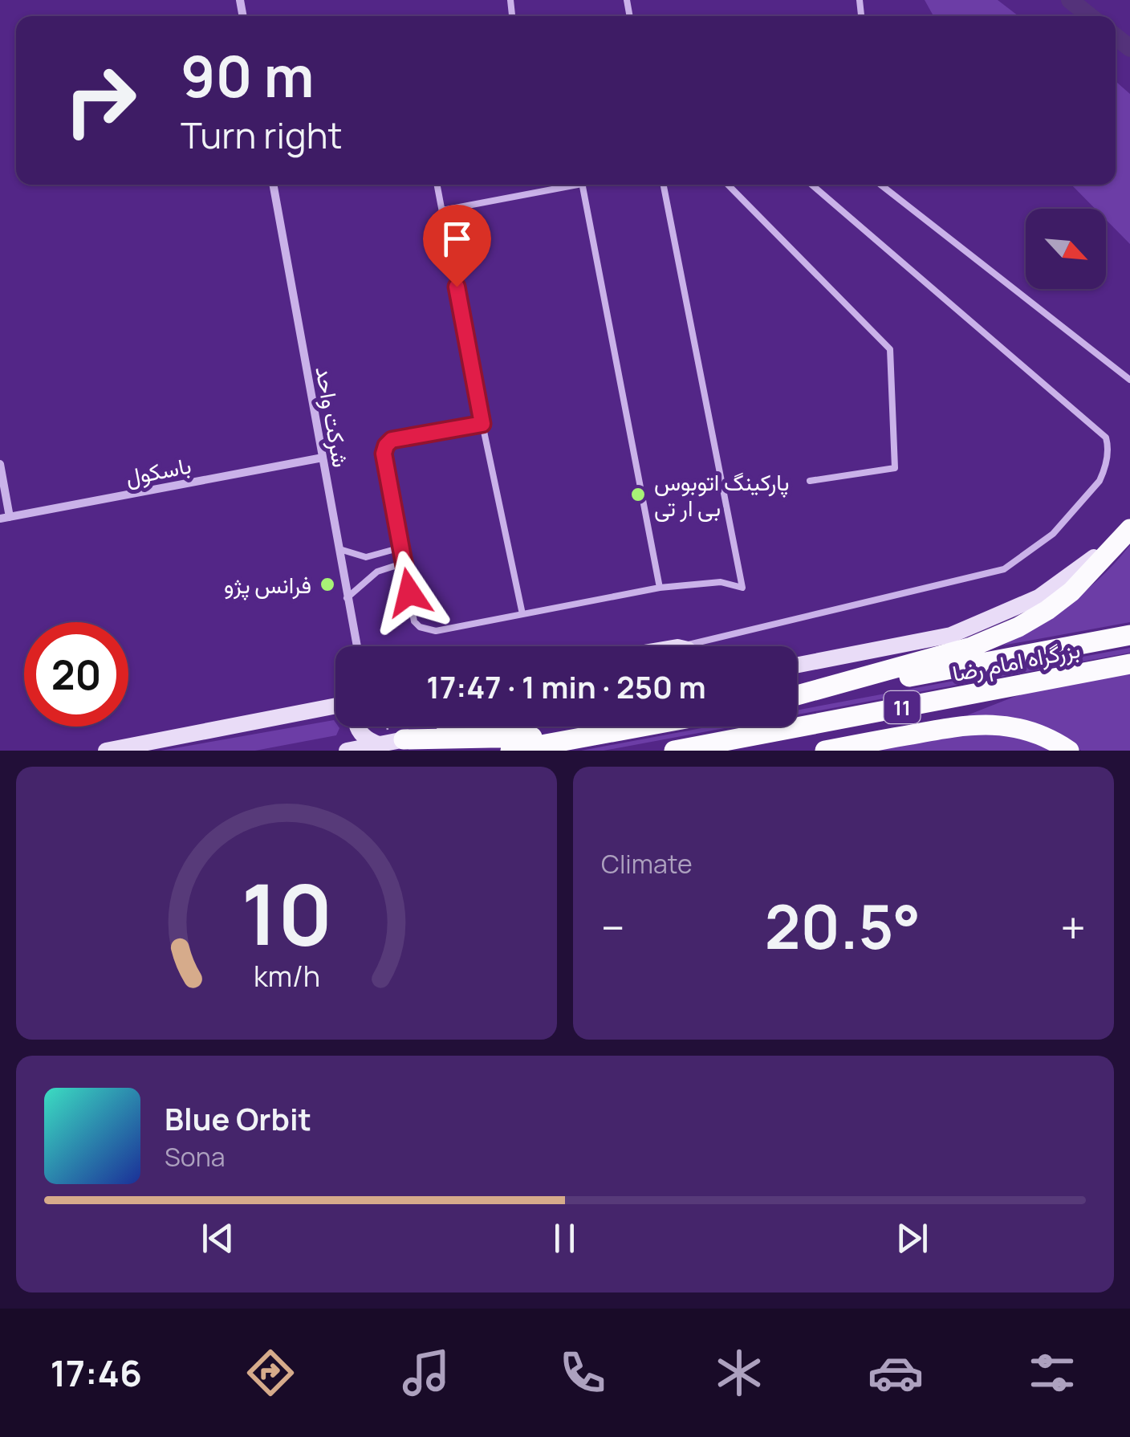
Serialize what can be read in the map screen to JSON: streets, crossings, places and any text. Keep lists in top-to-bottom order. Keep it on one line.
{"streets":{"highway":["بزرگراه امام رضا","11"],"street":["شرکت واحد","باسکول"]},"crossings":[["شرکت واحد","باسکول"]],"places":["پارکینگ اتوبوس بی ار تی","فرانس پژو"],"north":"bottom right","page":{"turn":["90 m","Turn right"],"limit":"20","trip":"17:47 · 1 min · 250 m","tile":"Climate","heat":["−","20.5°","+"],"song":["Blue Orbit","Sona"],"tabs":"17:46","gauge":["10","km/h"]}}
